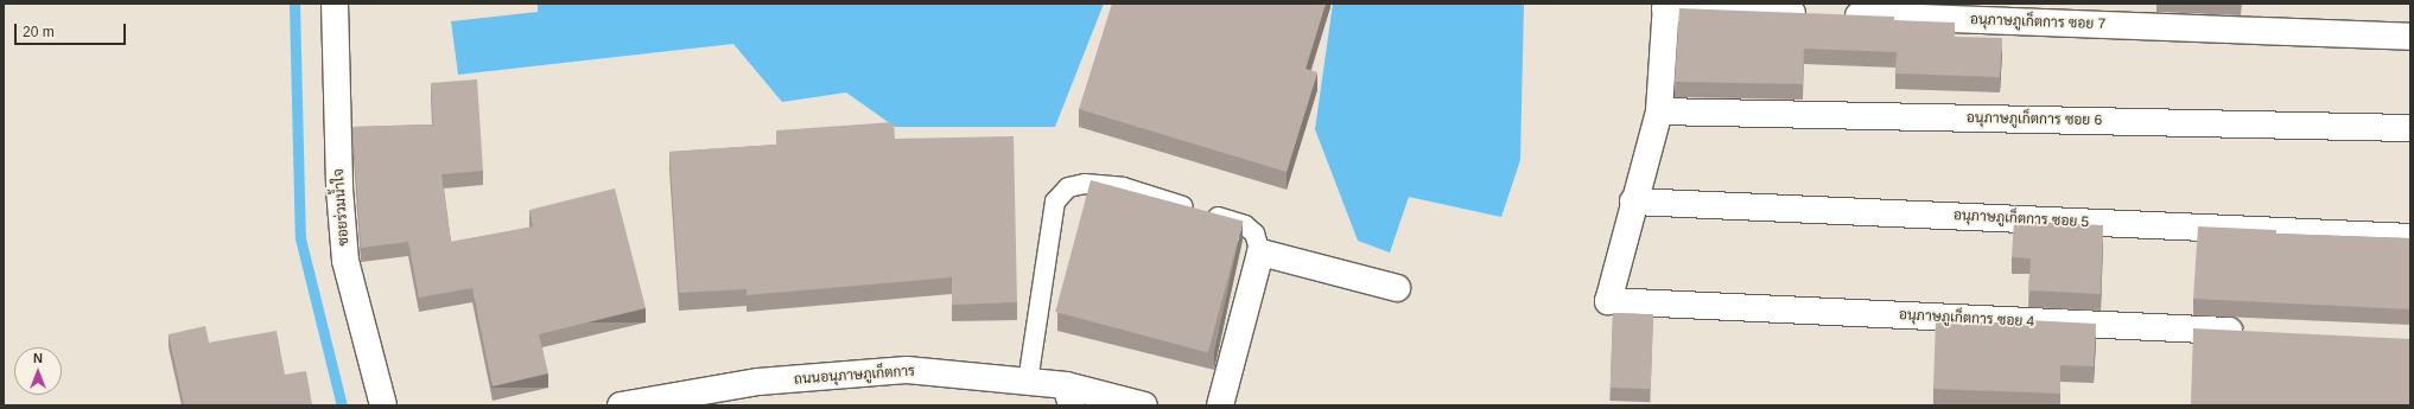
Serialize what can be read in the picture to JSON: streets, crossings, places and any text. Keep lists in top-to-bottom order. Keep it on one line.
{"streets":{"street":["อนุภาษภูเก็ตการ ซอย 7","อนุภาษภูเก็ตการ ซอย 6","ซอยร่วมน้ำใจ","อนุภาษภูเก็ตการ ซอย 5","อนุภาษภูเก็ตการ ซอย 4","ถนนอนุภาษภูเก็ตการ"]},"crossings":[["อนุภาษภูเก็ตการ ซอย 5","อนุภาษภูเก็ตการ ซอย 4"]],"scale_bar":"20 m","north":"top"}
